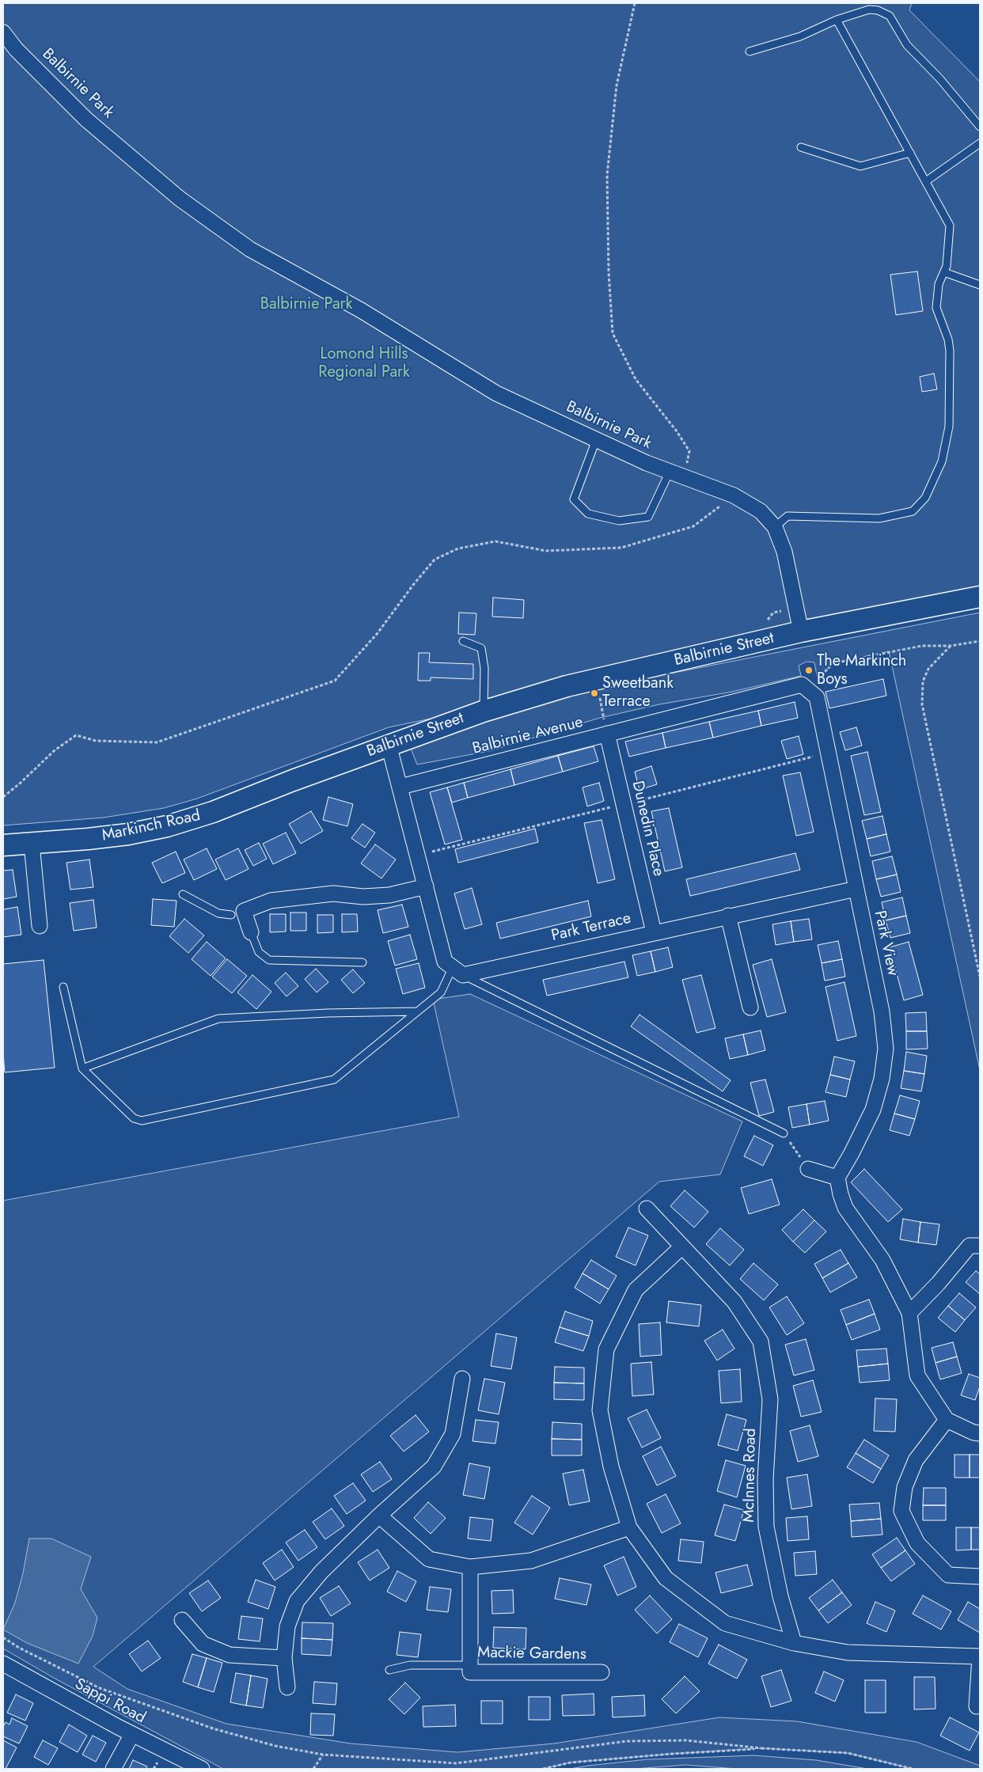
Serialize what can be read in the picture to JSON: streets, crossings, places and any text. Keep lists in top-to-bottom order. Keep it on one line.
{"streets":{"main road":["Balbirnie Street","Markinch Road"],"street":["Balbirnie Park","Balbirnie Avenue","Dunedin Place","Park Terrace","Park View","McInnes Road","Mackie Gardens","Sappi Road"]},"crossings":[["Balbirnie Park","Balbirnie Street"],["Balbirnie Street","Markinch Road"],["Balbirnie Avenue","Dunedin Place"],["Balbirnie Avenue","Park View"],["Dunedin Place","Park Terrace"],["Park Terrace","Park View"]],"parks":["Balbirnie Park","Lomond Hills Regional Park"],"places":["The Markinch Boys","Sweetbank Terrace"]}
